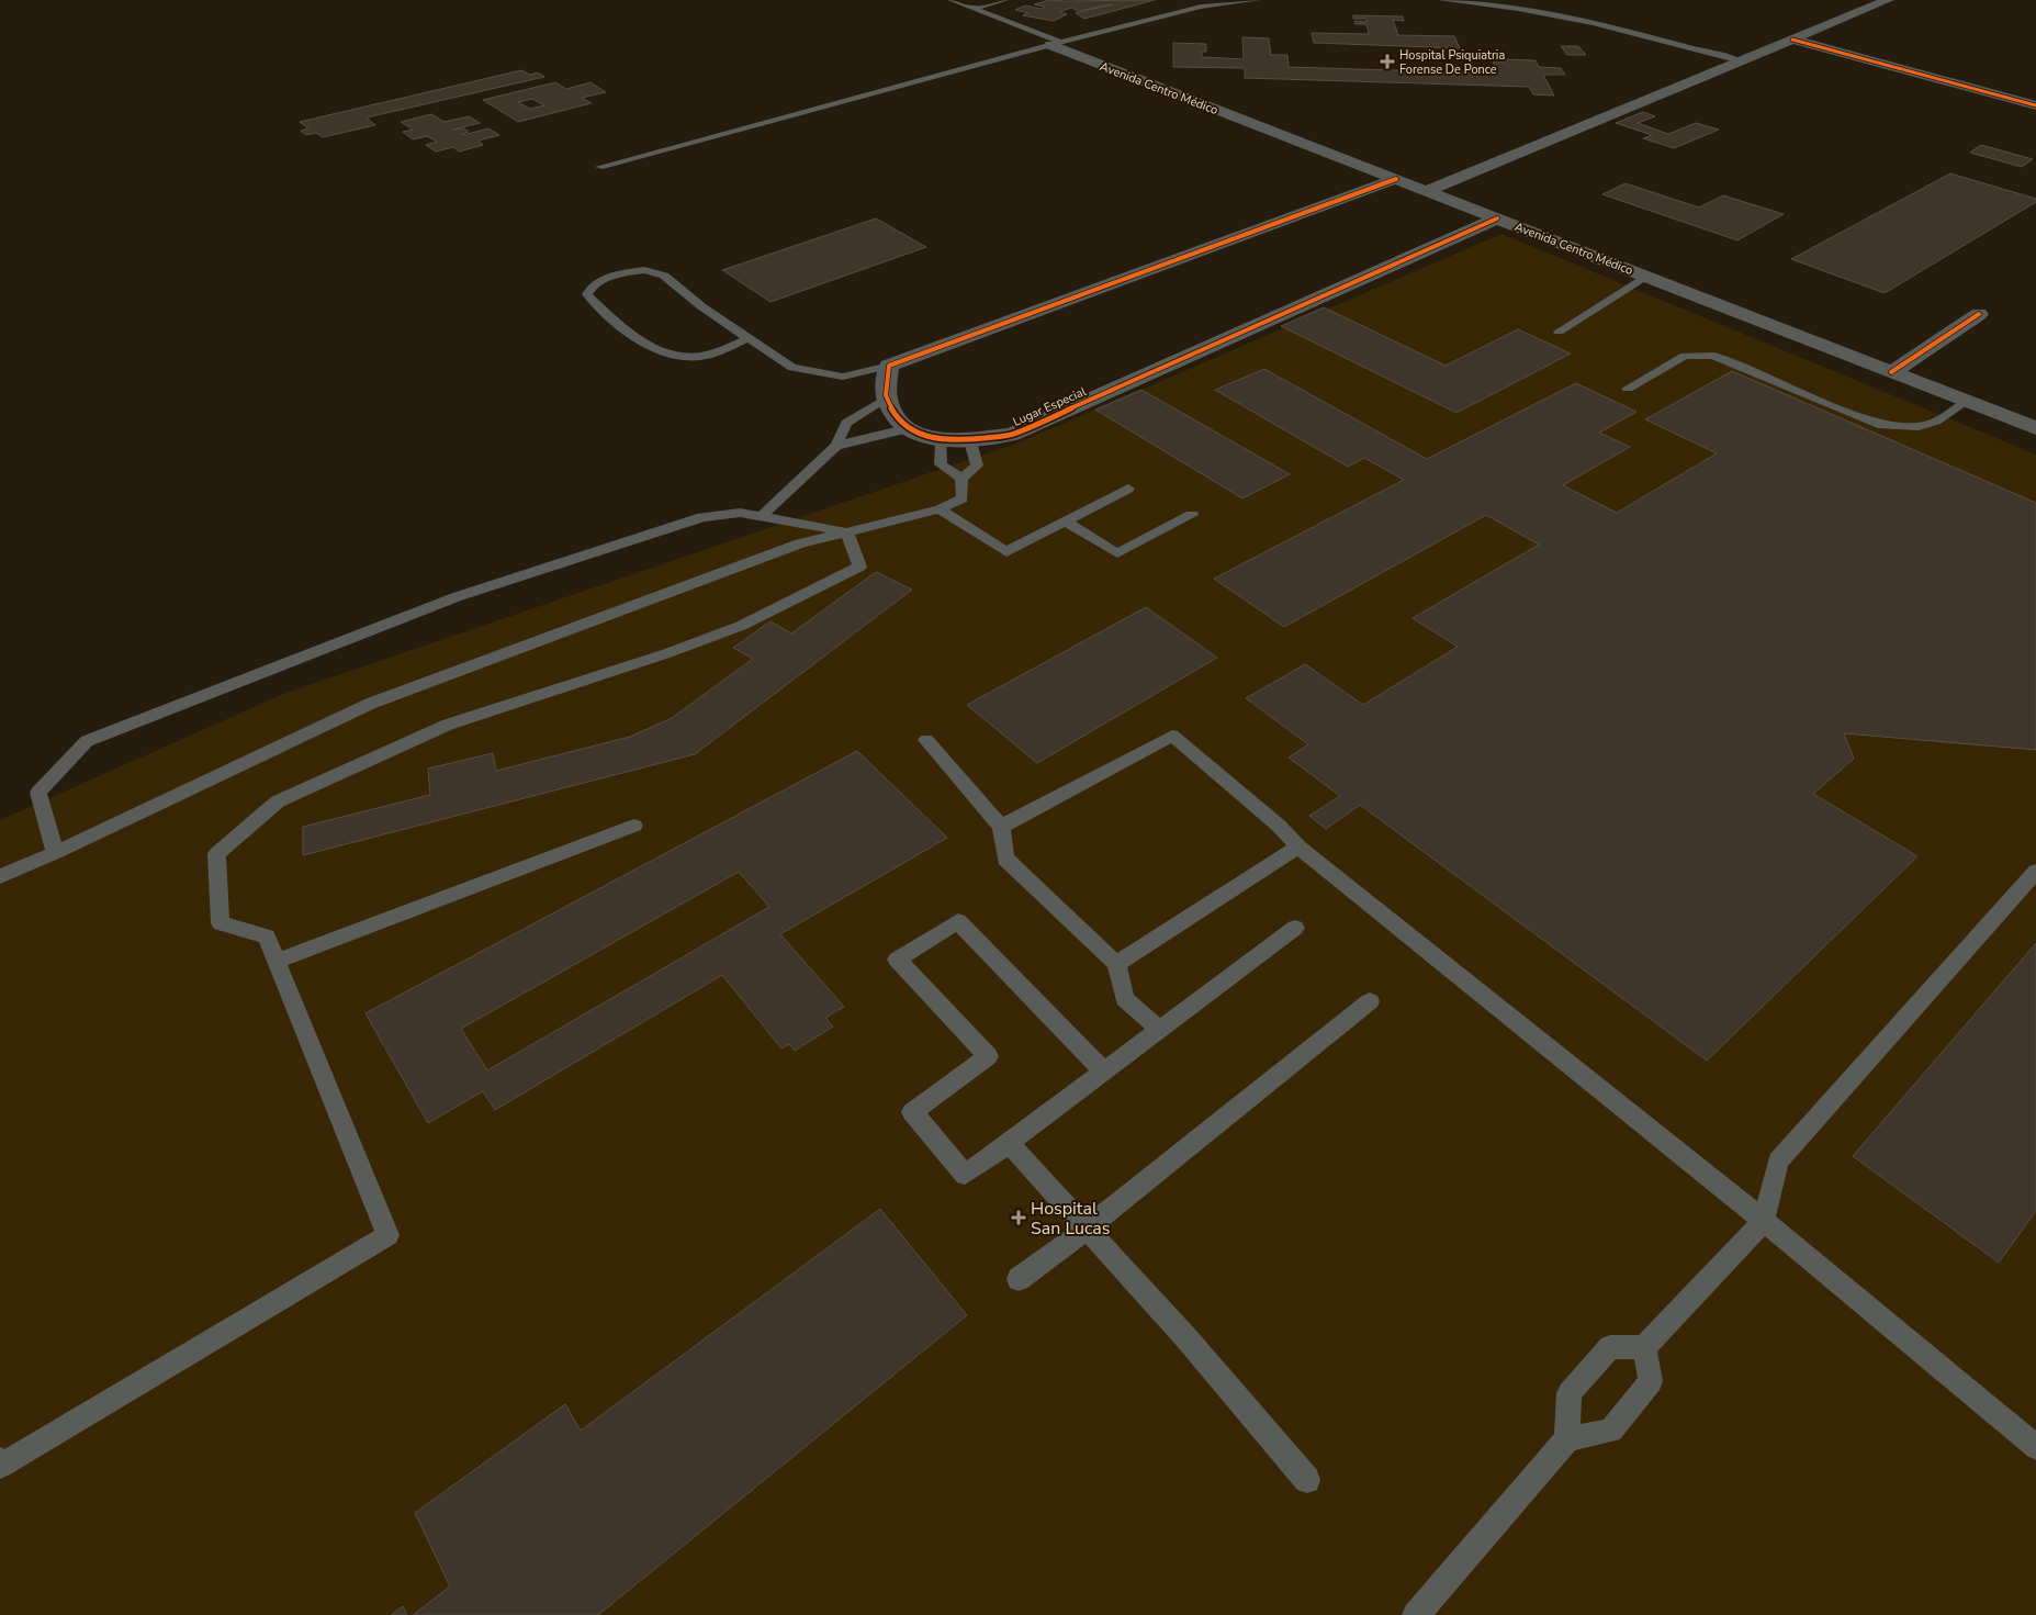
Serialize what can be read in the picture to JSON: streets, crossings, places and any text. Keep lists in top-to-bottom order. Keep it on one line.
{"streets":{"street":["Avenida Centro Médico","Lugar Especial"]},"crossings":[["Avenida Centro Médico","Lugar Especial"]],"places":{"health":["Hospital Psiquiatria Forense De Ponce","Hospital San Lucas"]}}
